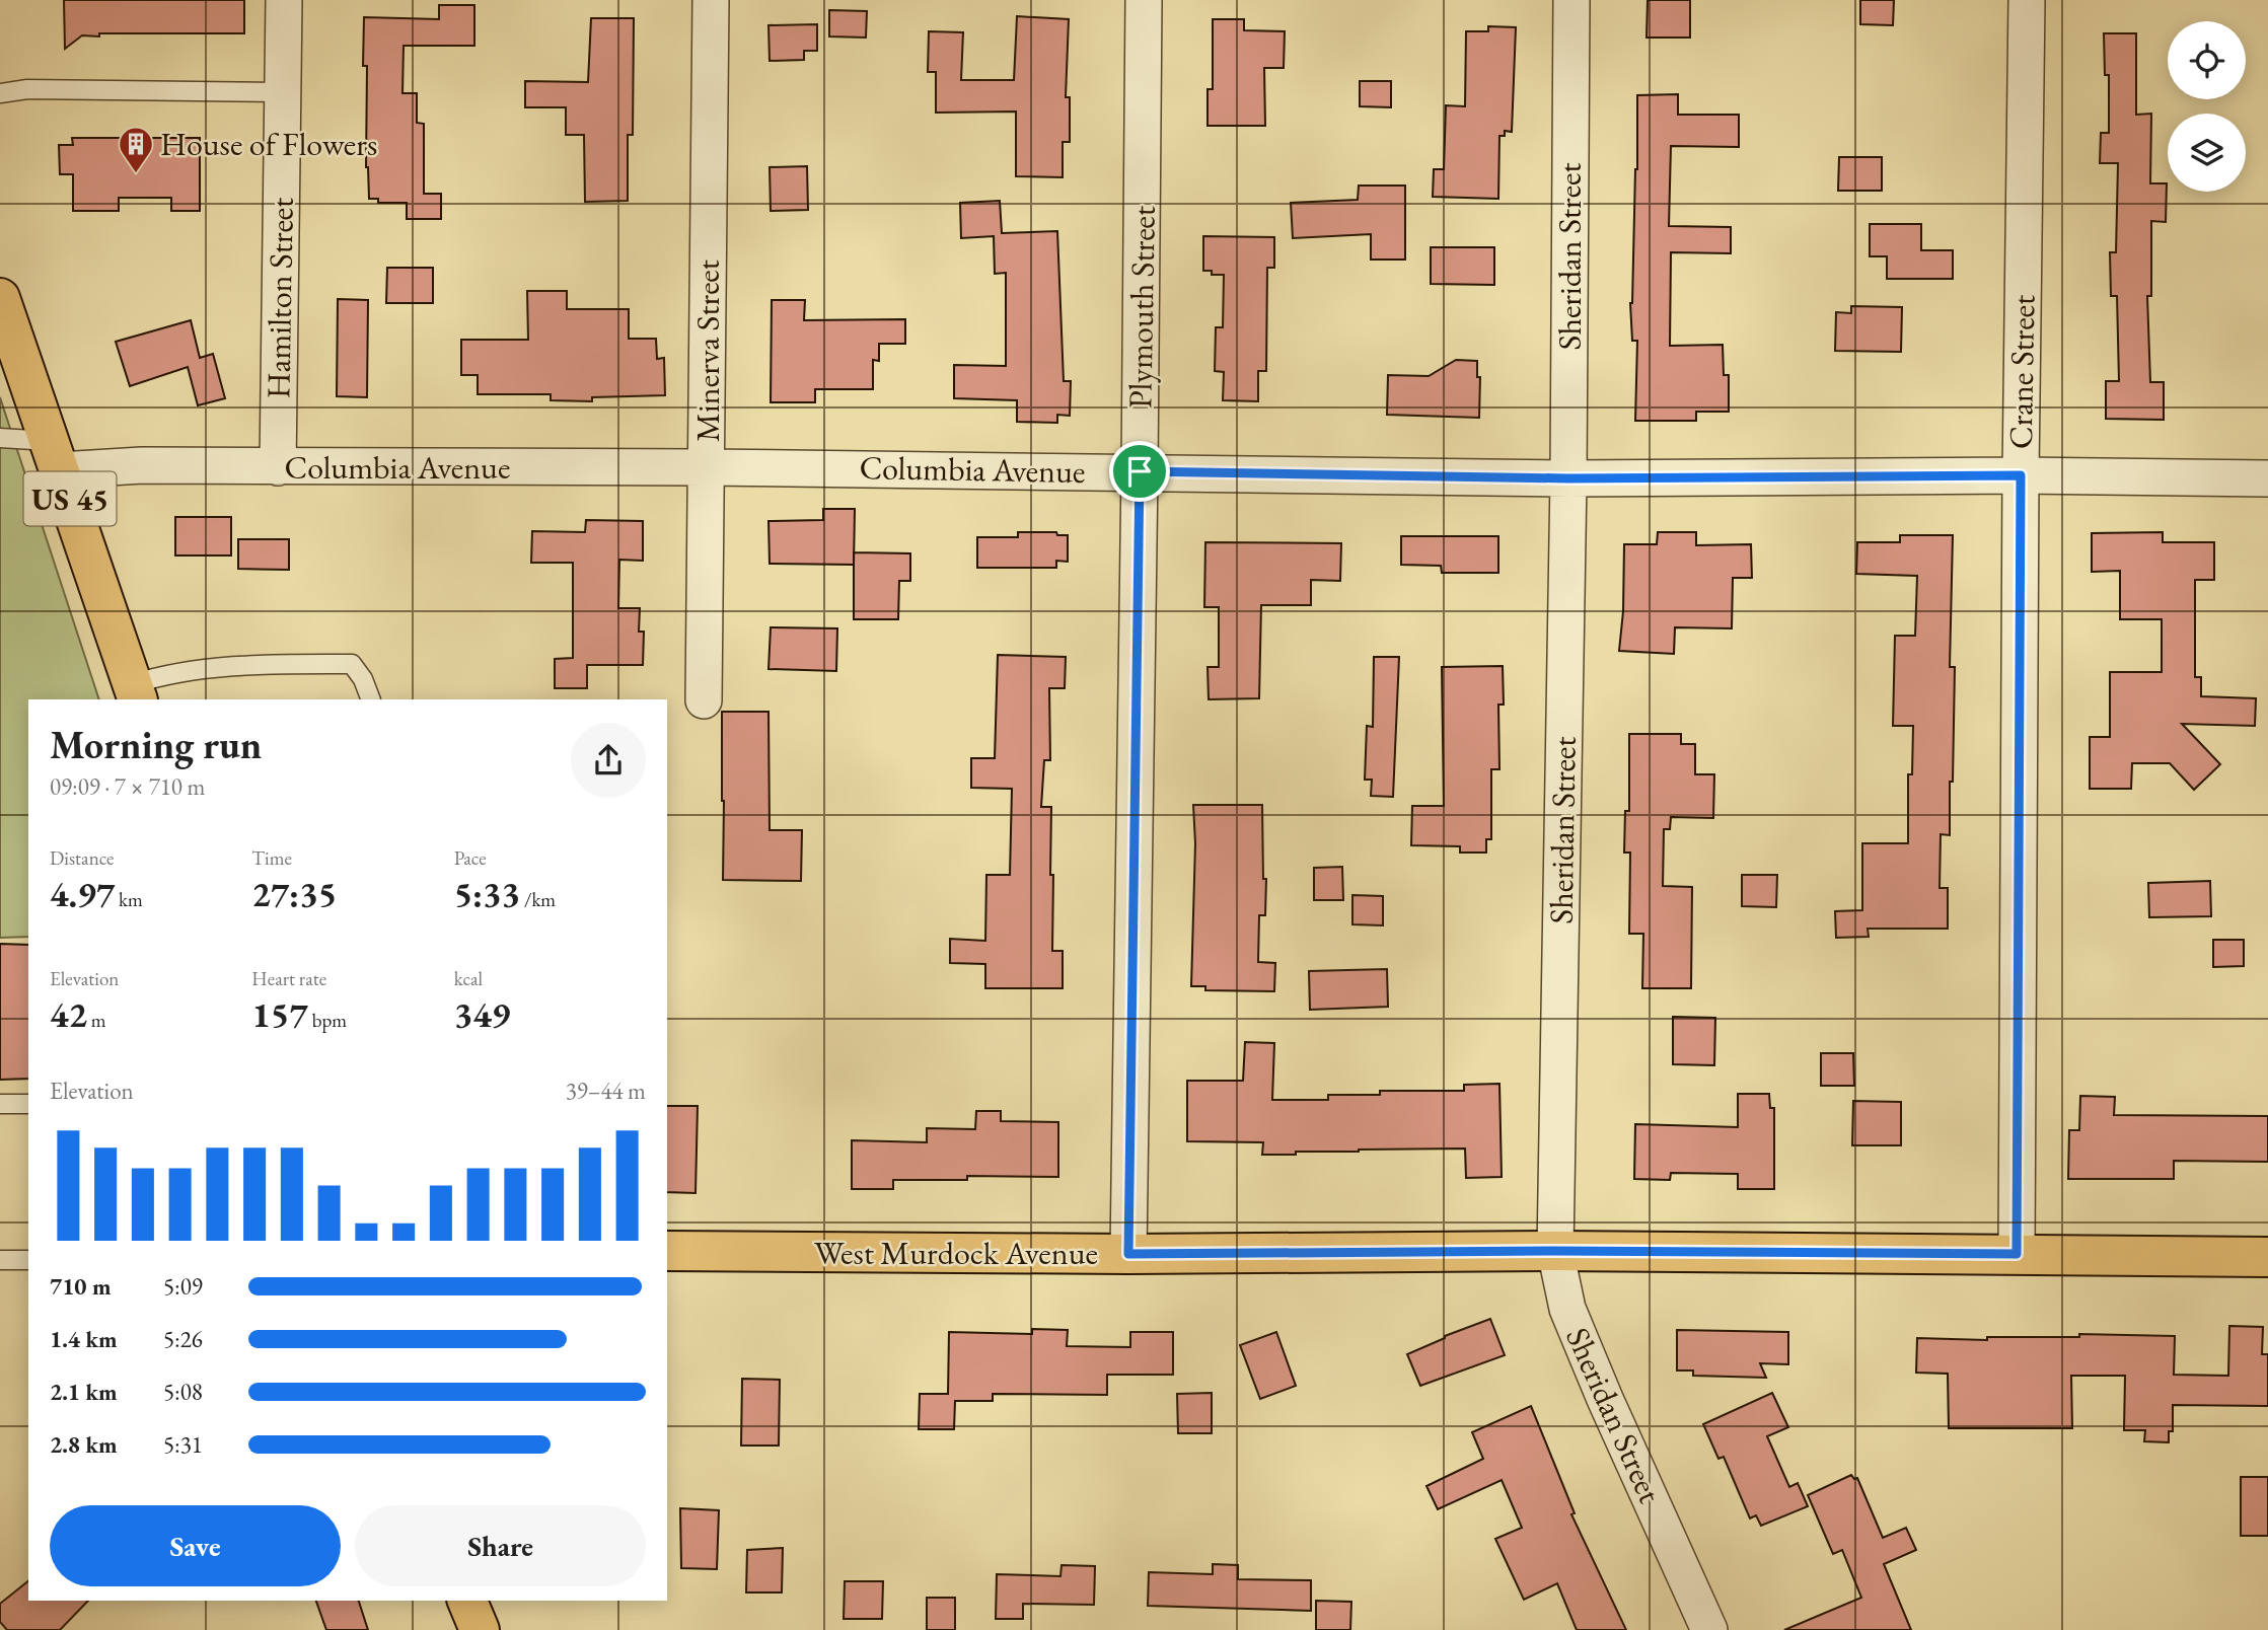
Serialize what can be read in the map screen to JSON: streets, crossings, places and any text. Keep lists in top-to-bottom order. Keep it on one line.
{"streets":{"main road":["US 45","West Murdock Avenue"],"street":["Sheridan Street","Hamilton Street","Plymouth Street","Minerva Street","Crane Street","Columbia Avenue"]},"crossings":[["Sheridan Street","Columbia Avenue"],["Sheridan Street","West Murdock Avenue"],["Hamilton Street","Columbia Avenue"],["Plymouth Street","Columbia Avenue"],["Plymouth Street","West Murdock Avenue"],["Minerva Street","Columbia Avenue"],["Crane Street","Columbia Avenue"],["Crane Street","West Murdock Avenue"],["Columbia Avenue","US 45"]],"places":{"building":["House of Flowers"]},"page":{"heading":["Morning run","09:09 · 7 × 710 m"],"stats":[["Distance","4.97 km"],["Time","27:35"],["Pace","5:33 /km"],["Elevation","42 m"],["Heart rate","157 bpm"],["kcal","349"]],"chart":["Elevation","39–44 m"],"list":[{"name":"710 m","note":"5:09"},{"name":"1.4 km","note":"5:26"},{"name":"2.1 km","note":"5:08"},{"name":"2.8 km","note":"5:31"}],"buttons":["Save","Share"]}}
